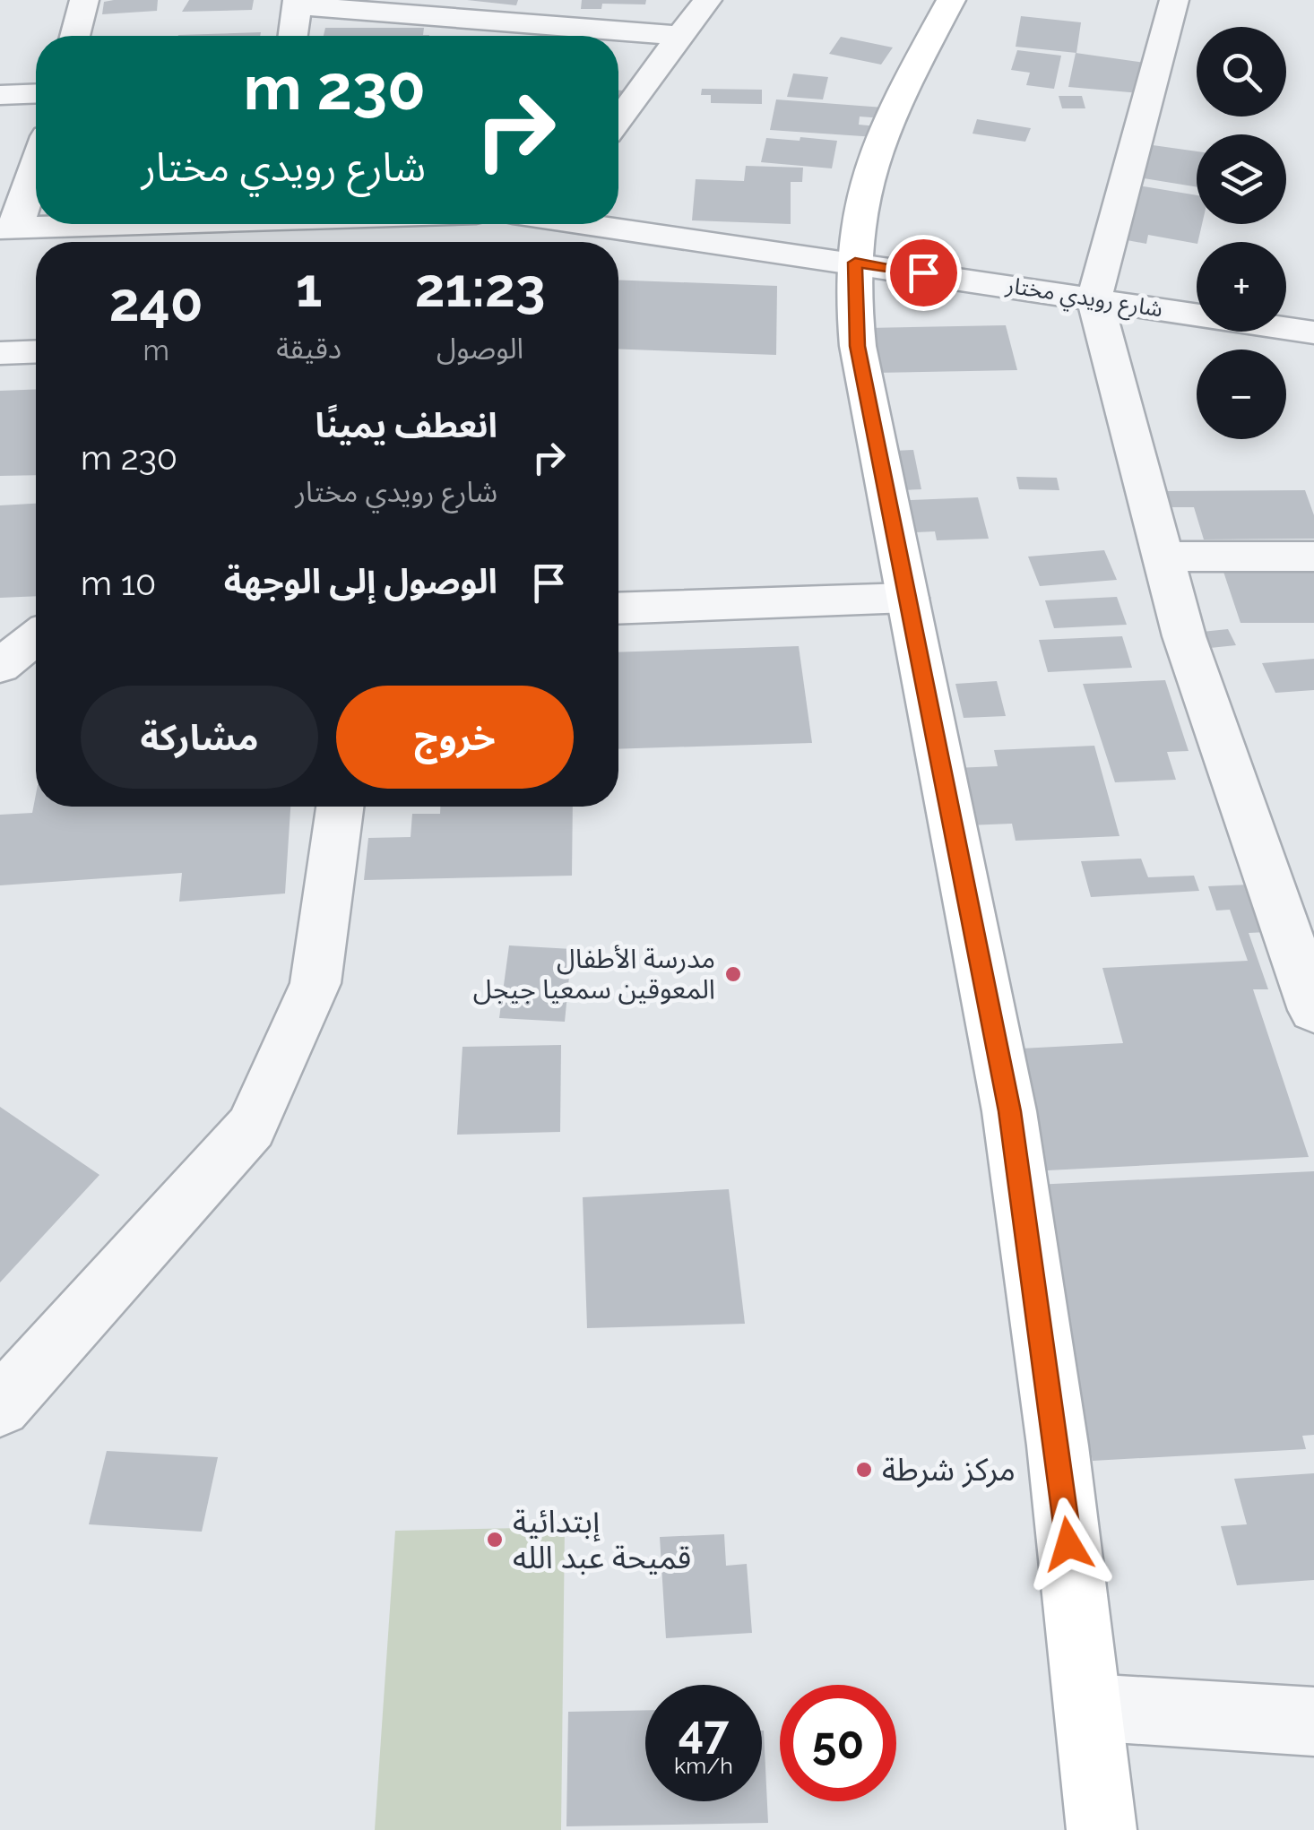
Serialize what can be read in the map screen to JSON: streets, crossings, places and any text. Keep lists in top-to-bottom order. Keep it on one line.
{"streets":{"street":["شارع رويدي مختار"]},"places":["مدرسة الأطفال المعوقين سمعيا جيجل","مركز شرطة","إبتدائية قميحة عبد الله"],"page":{"map_buttons":["+","−"],"turn":["230 m","شارع رويدي مختار"],"eta":["21:23","الوصول","1","دقيقة","240","m"],"list":[{"name":"انعطف يمينًا","note":"شارع رويدي مختار","value":"230 m"},{"name":"الوصول إلى الوجهة","value":"10 m"}],"buttons":["خروج","مشاركة"],"speed":"47 km/h","limit":"50"}}
